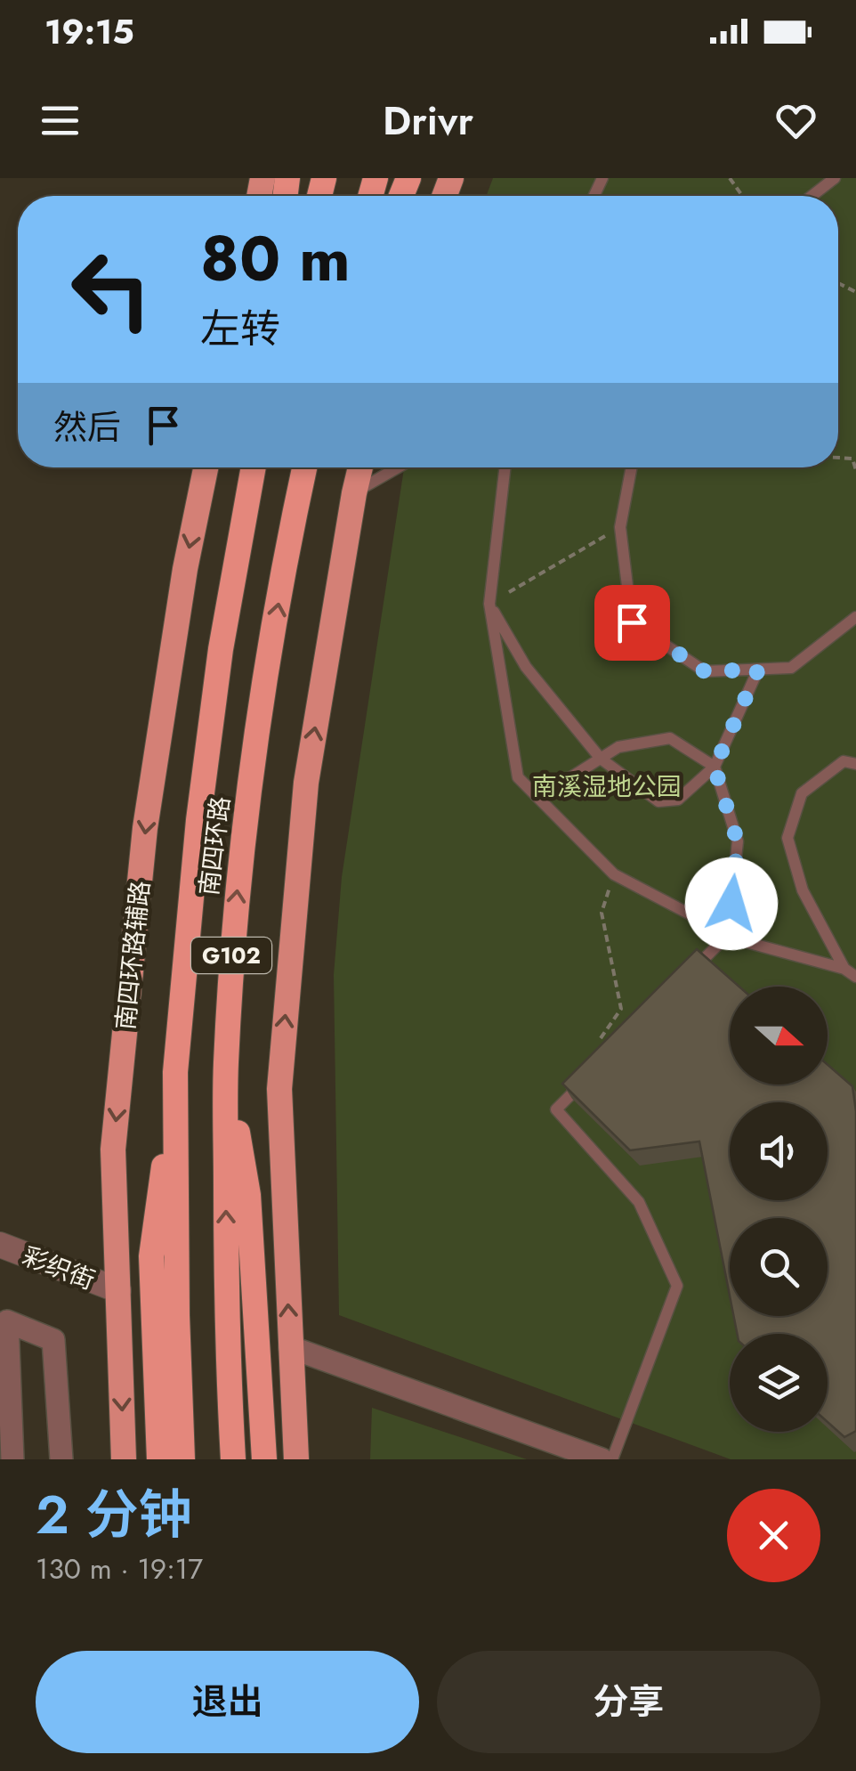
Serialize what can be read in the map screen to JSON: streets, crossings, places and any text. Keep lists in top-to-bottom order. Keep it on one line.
{"streets":{"highway":["南四环路","G102"],"main road":["南四环路辅路"],"street":["彩织街"]},"crossings":[["南四环路辅路","彩织街"]],"parks":["南溪湿地公园"],"north":"right","page":{"status":"19:15","header":"Drivr","turn":["80 m","左转"],"then":"然后","heading":["2 分钟","130 m · 19:17"],"buttons":["退出","分享"]}}
